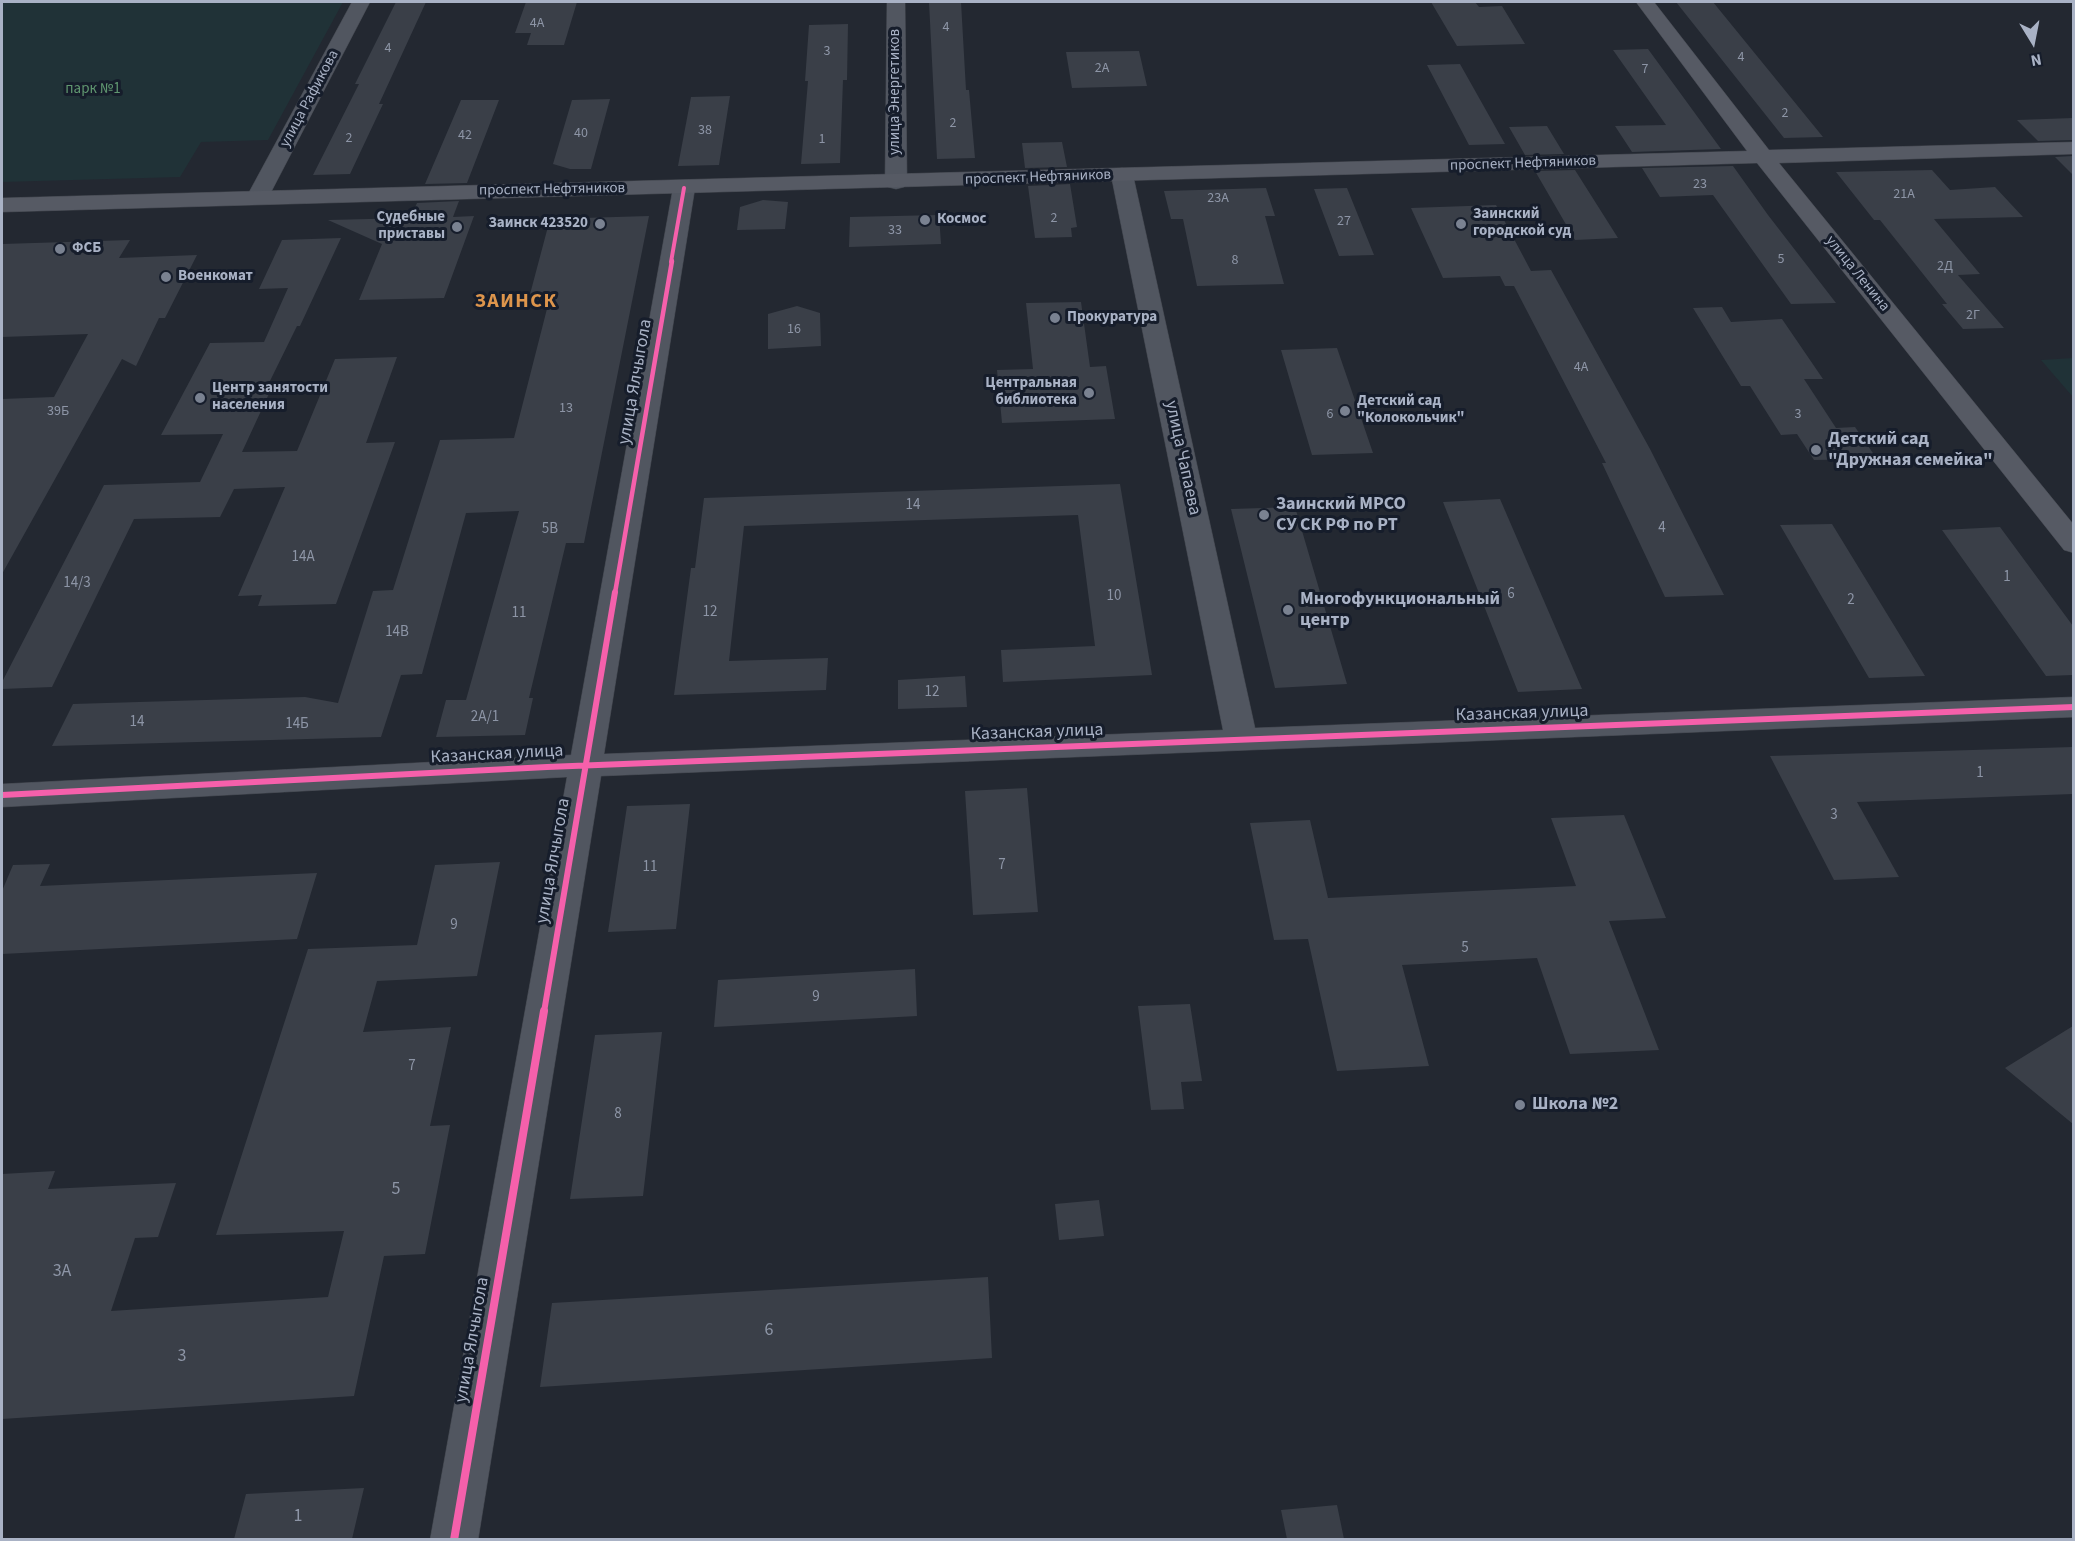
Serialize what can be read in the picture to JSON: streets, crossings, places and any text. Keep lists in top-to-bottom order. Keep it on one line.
{"streets":{"main road":["проспект Нефтяников","улица Ленина"],"street":["улица Энергетиков","улица Рафикова","улица Ялчыгола","улица Чапаева","Казанская улица"]},"crossings":[["улица Энергетиков","проспект Нефтяников"],["улица Рафикова","проспект Нефтяников"],["проспект Нефтяников","улица Ленина"],["проспект Нефтяников","улица Ялчыгола"],["проспект Нефтяников","улица Чапаева"],["улица Ялчыгола","Казанская улица"],["улица Чапаева","Казанская улица"]],"districts":["ЗАИНСК"],"parks":["парк №1"],"places":["Космос","Заинск 423520","Заинский городской суд","Судебные приставы","ФСБ","Военкомат","Прокуратура","Центральная библиотека","Центр занятости населения","Детский сад \"Колокольчик\"","Детский сад \"Дружная семейка\"","Заинский МРСО СУ СК РФ по РТ","Многофункциональный центр","Школа №2"],"house_numbers":["4А","4","4","3","4","2А","7","2","2","38","40","42","2","1","23","21А","23А","2","27","33","5","8","2Д","2Г","16","4А","13","39Б","6","3","14","4","5В","14А","1","14/3","6","10","2","12","11","14В","12","2А/1","14","14Б","1","3","7","11","9","5","9","7","8","5","3А","6","3","1"],"north":"bottom"}
